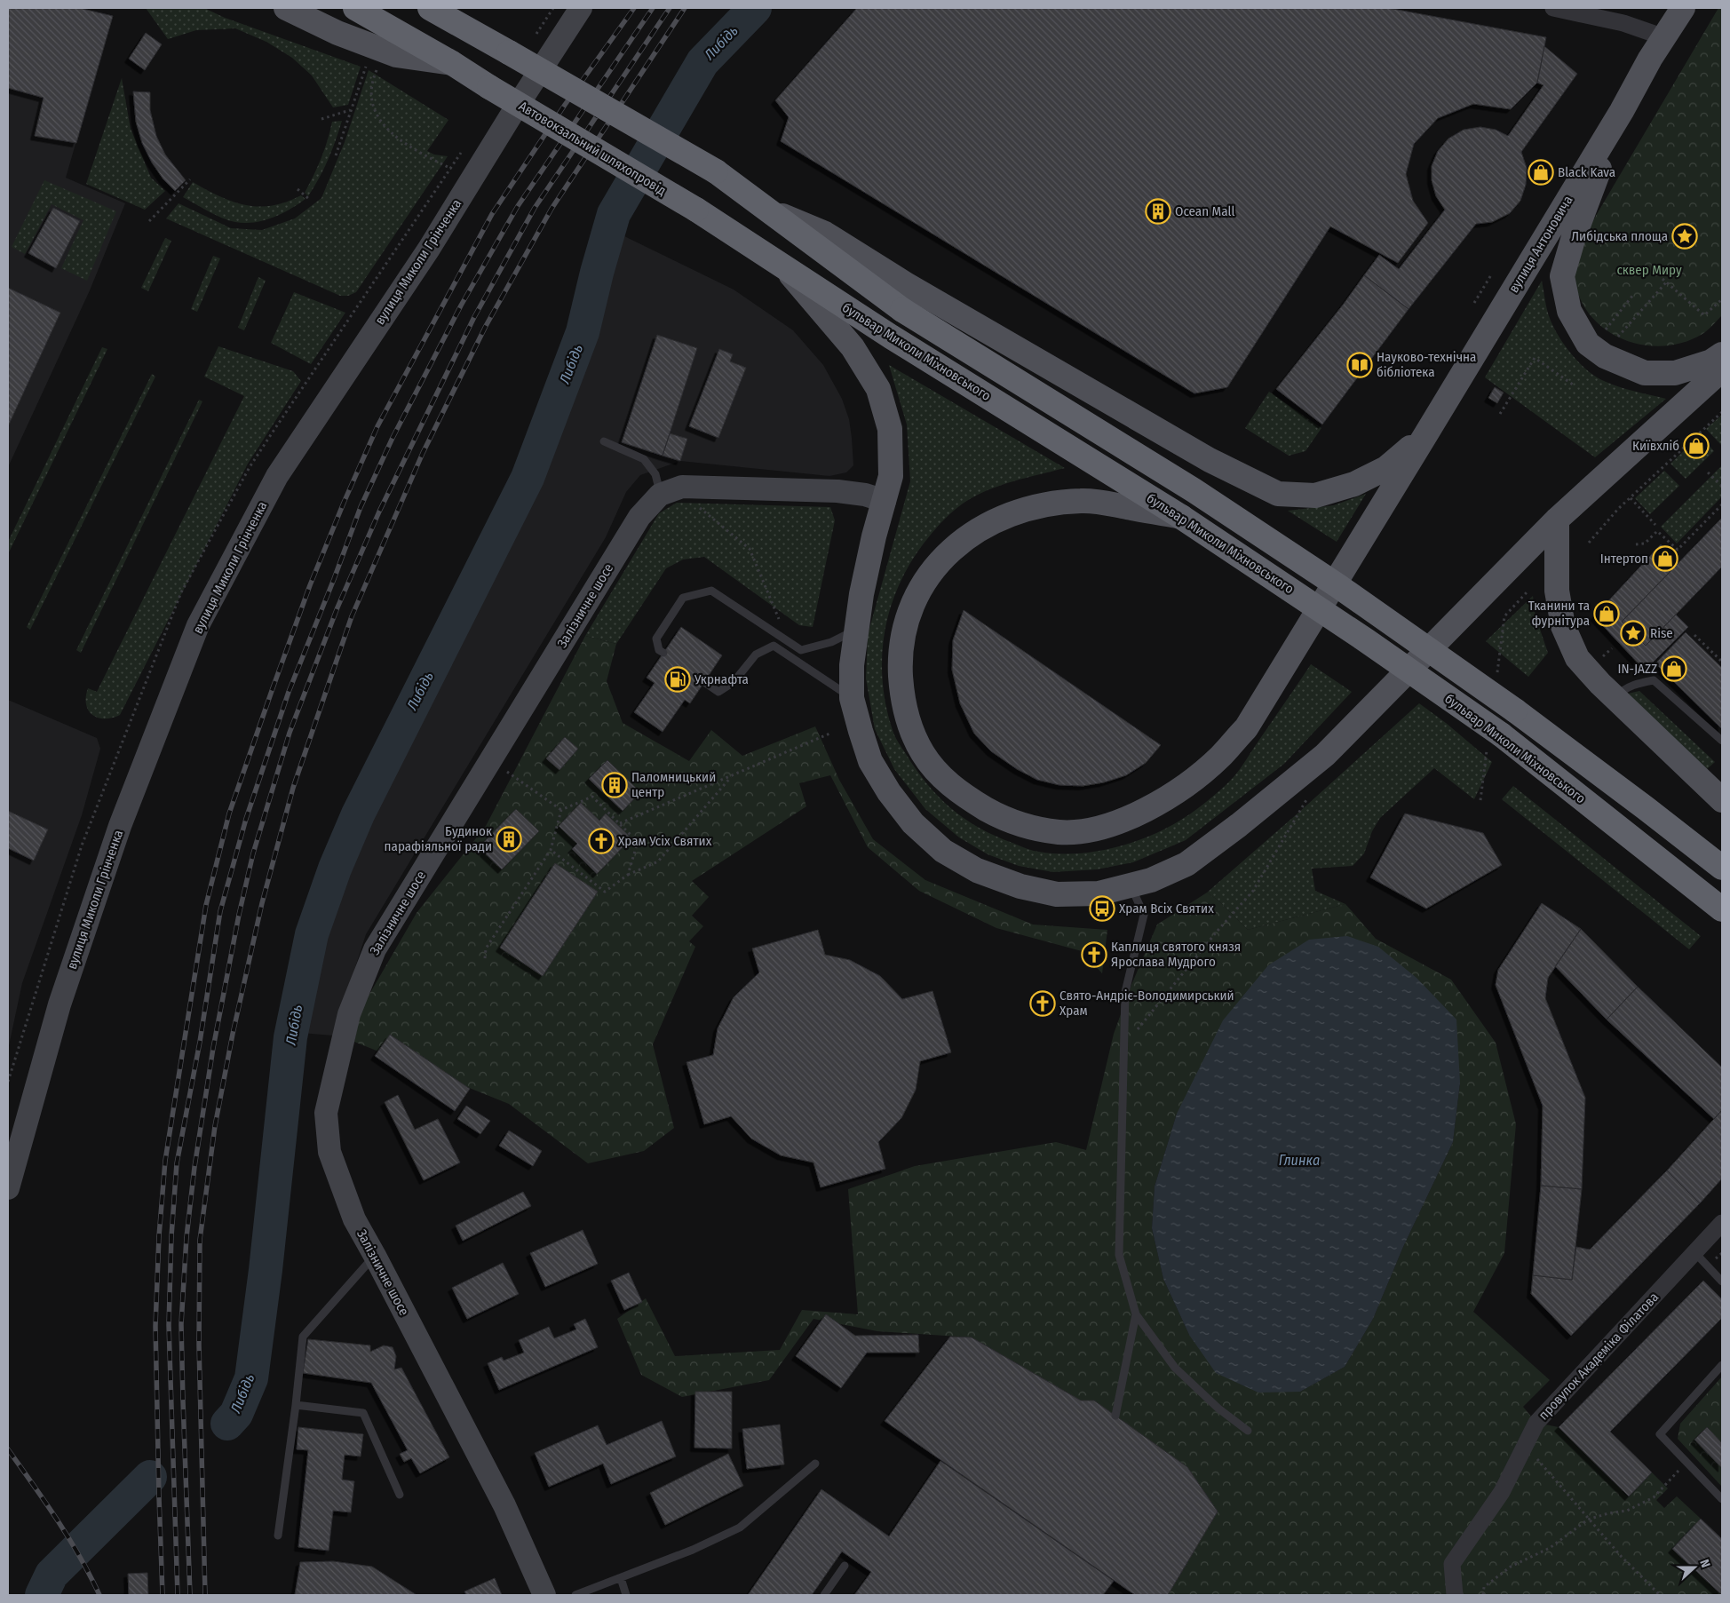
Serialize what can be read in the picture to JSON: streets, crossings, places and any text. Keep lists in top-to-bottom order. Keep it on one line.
{"streets":{"highway":["Автовокзальний шляхопровід","бульвар Миколи Міхновського"],"main road":["вулиця Антоновича"],"street":["вулиця Миколи Грінченка","Залізничне шосе","провулок Академіка Філатова"]},"crossings":[["Автовокзальний шляхопровід","бульвар Миколи Міхновського"],["вулиця Антоновича","бульвар Миколи Міхновського"]],"water":["Либідь","Глинка"],"parks":["сквер Миру"],"places":{"shop":["Black Kava","Київхліб","Інтертоп","Тканини та фурнітура","IN-JAZZ"],"building":["Ocean Mall","Паломницький центр","Будинок парафіяльної ради"],"place":["Либідська площа","Rise"],"library":["Науково-технічна бібліотека"],"fuel station":["Укрнафта"],"church":["Храм Усіх Святих","Каплиця святого князя Ярослава Мудрого","Свято-Андріє-Володимирський Храм"],"bus stop":["Храм Всіх Святих"]},"north":"right"}
